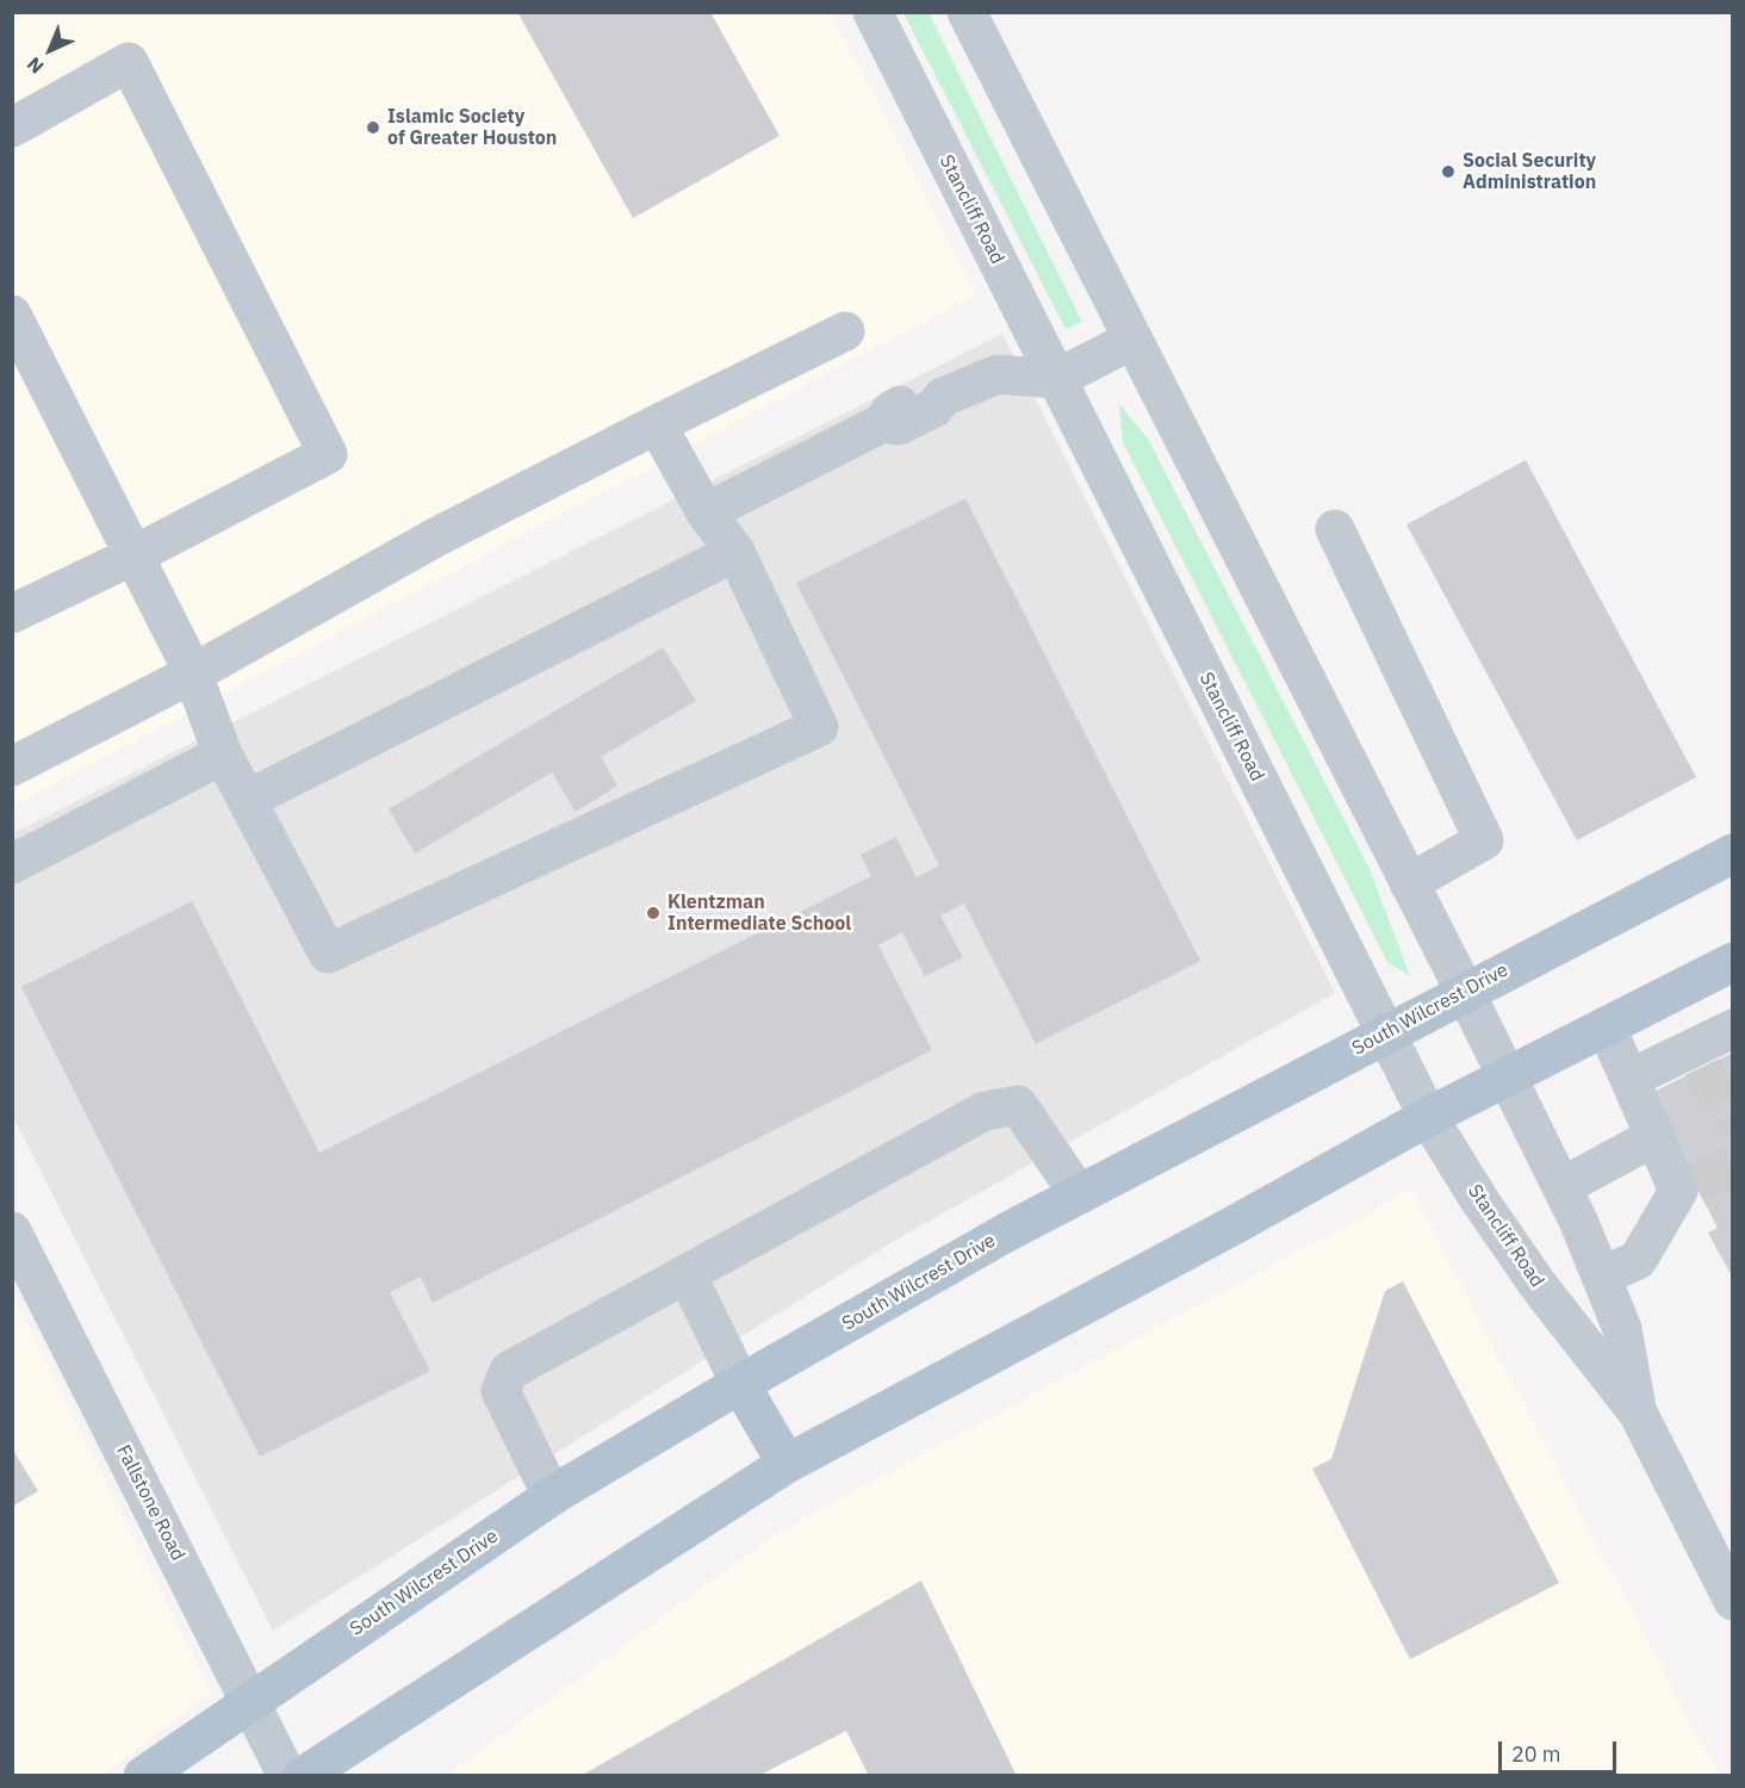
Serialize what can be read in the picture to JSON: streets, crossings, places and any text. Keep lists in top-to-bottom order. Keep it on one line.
{"streets":{"main road":["South Wilcrest Drive"],"street":["Stancliff Road","Fallstone Road"]},"crossings":[["Stancliff Road","South Wilcrest Drive"],["South Wilcrest Drive","Fallstone Road"]],"places":["Islamic Society of Greater Houston","Social Security Administration","Klentzman Intermediate School"],"scale_bar":"20 m","north":"bottom left"}
